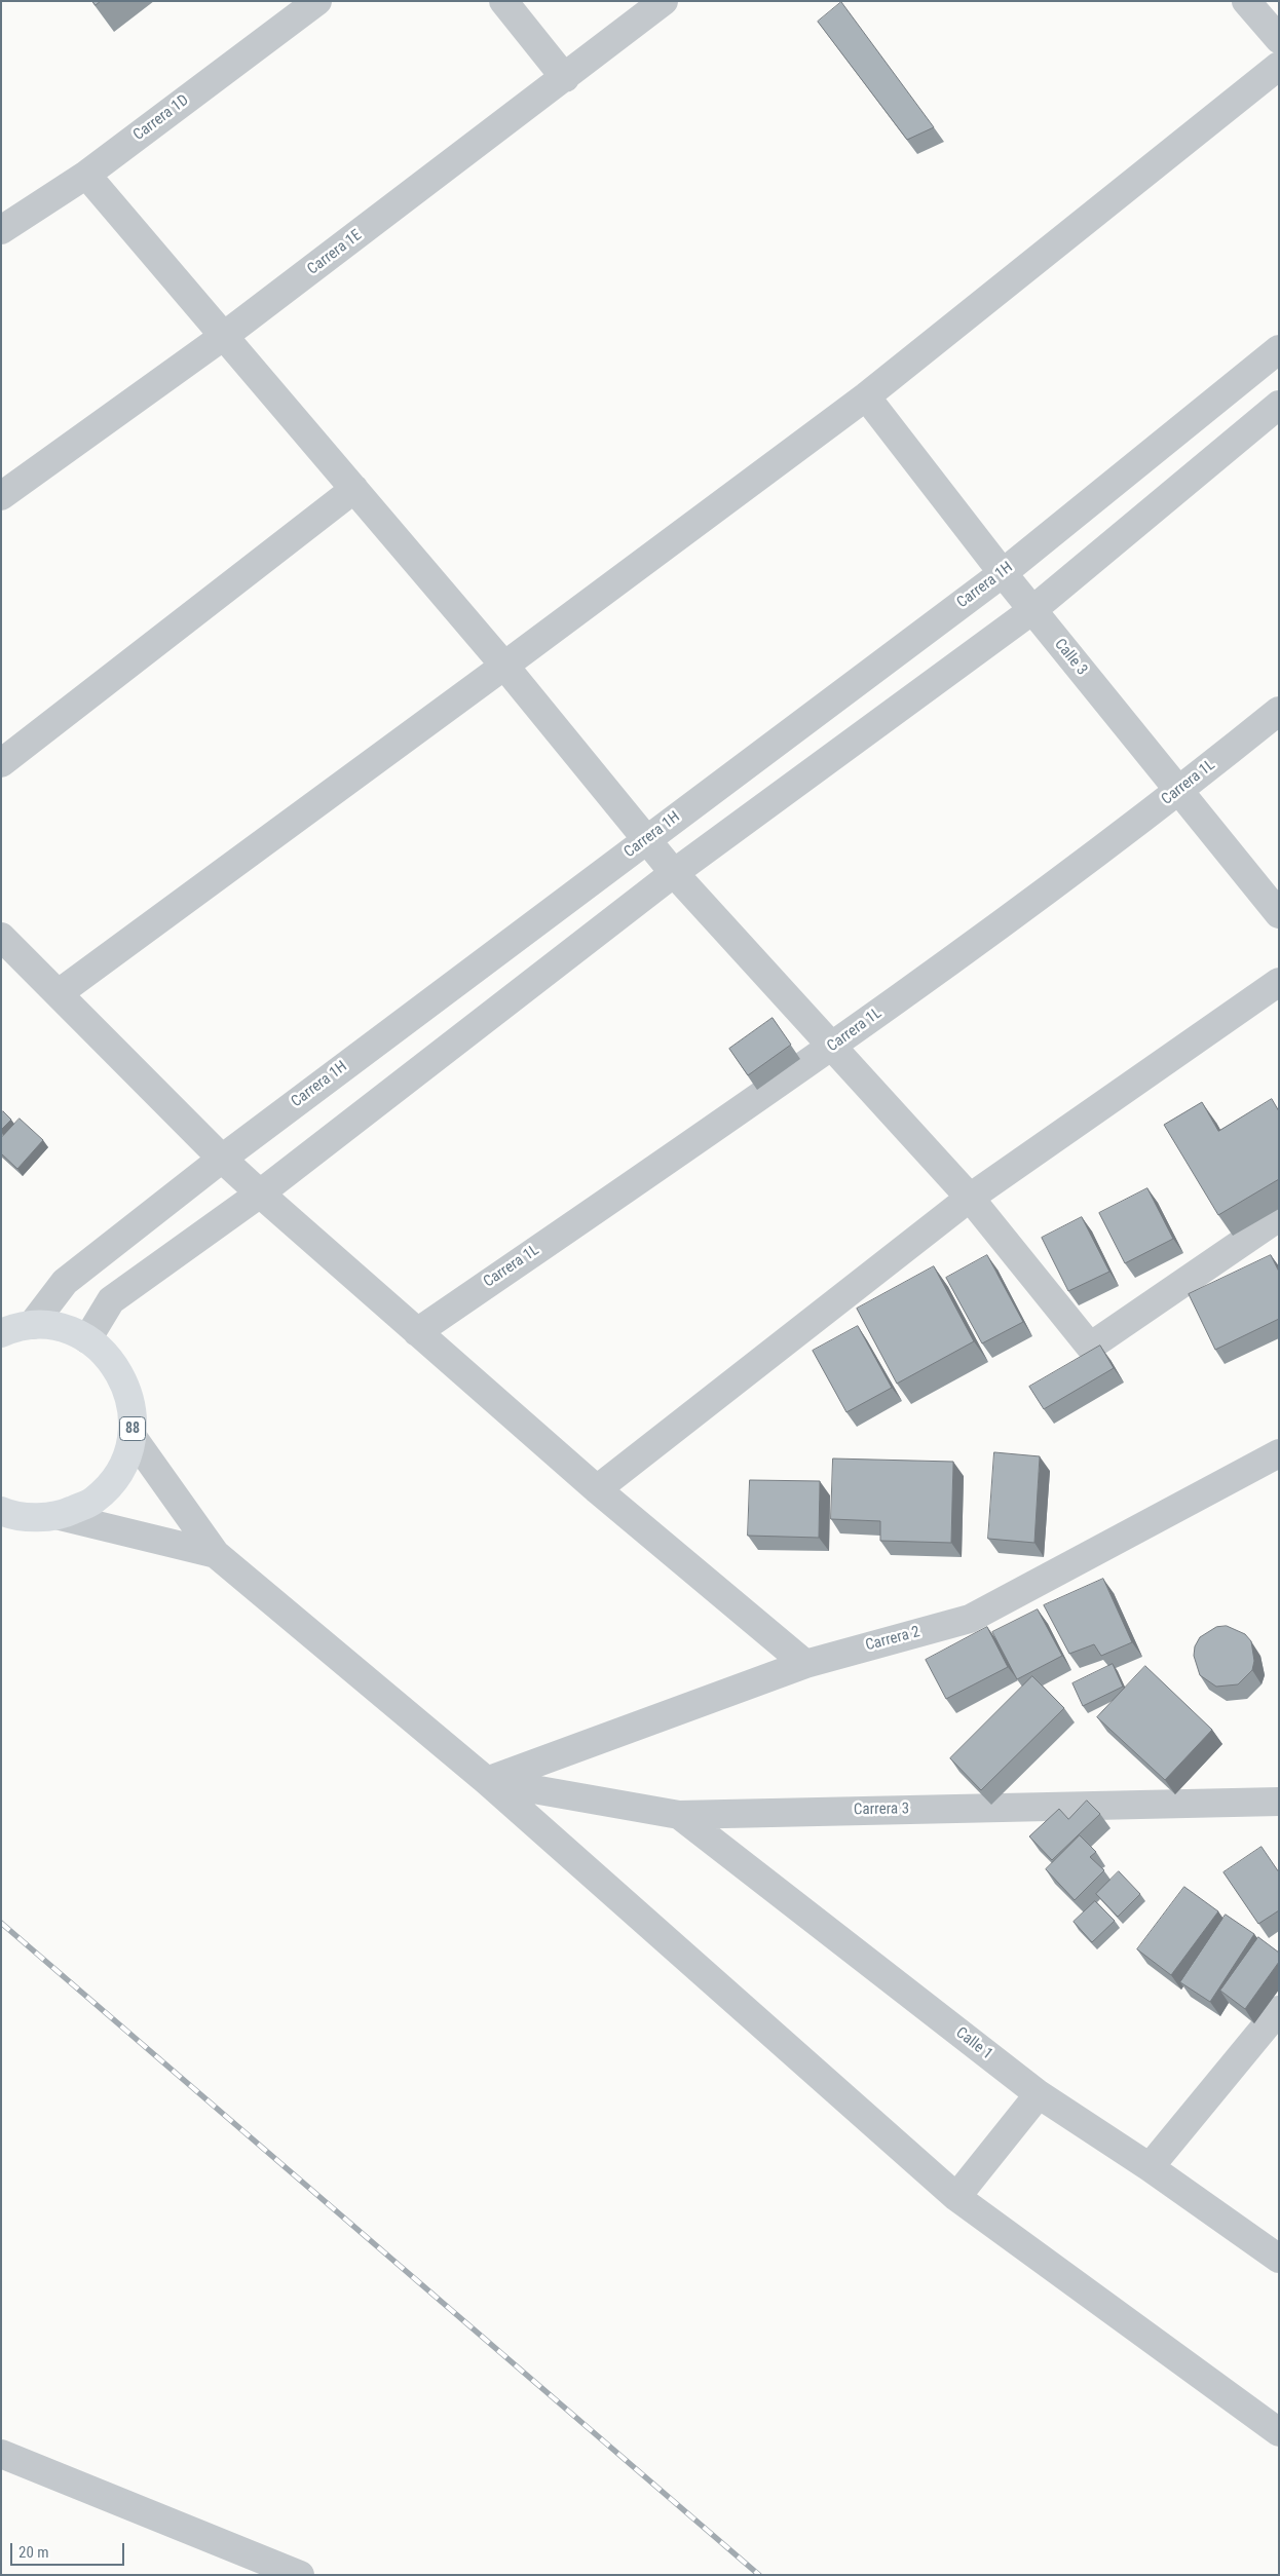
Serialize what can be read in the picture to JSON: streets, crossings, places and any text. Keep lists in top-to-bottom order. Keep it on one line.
{"streets":{"highway":["88"],"street":["Carrera 1D","Carrera 1E","Carrera 1H","Calle 3","Carrera 1L","Carrera 2","Carrera 3","Calle 1"]},"crossings":[["Carrera 1H","Calle 3"],["Carrera 1H","88"],["Calle 3","Carrera 1L"],["Carrera 2","Carrera 3"],["Carrera 3","Calle 1"]],"scale_bar":"20 m"}
